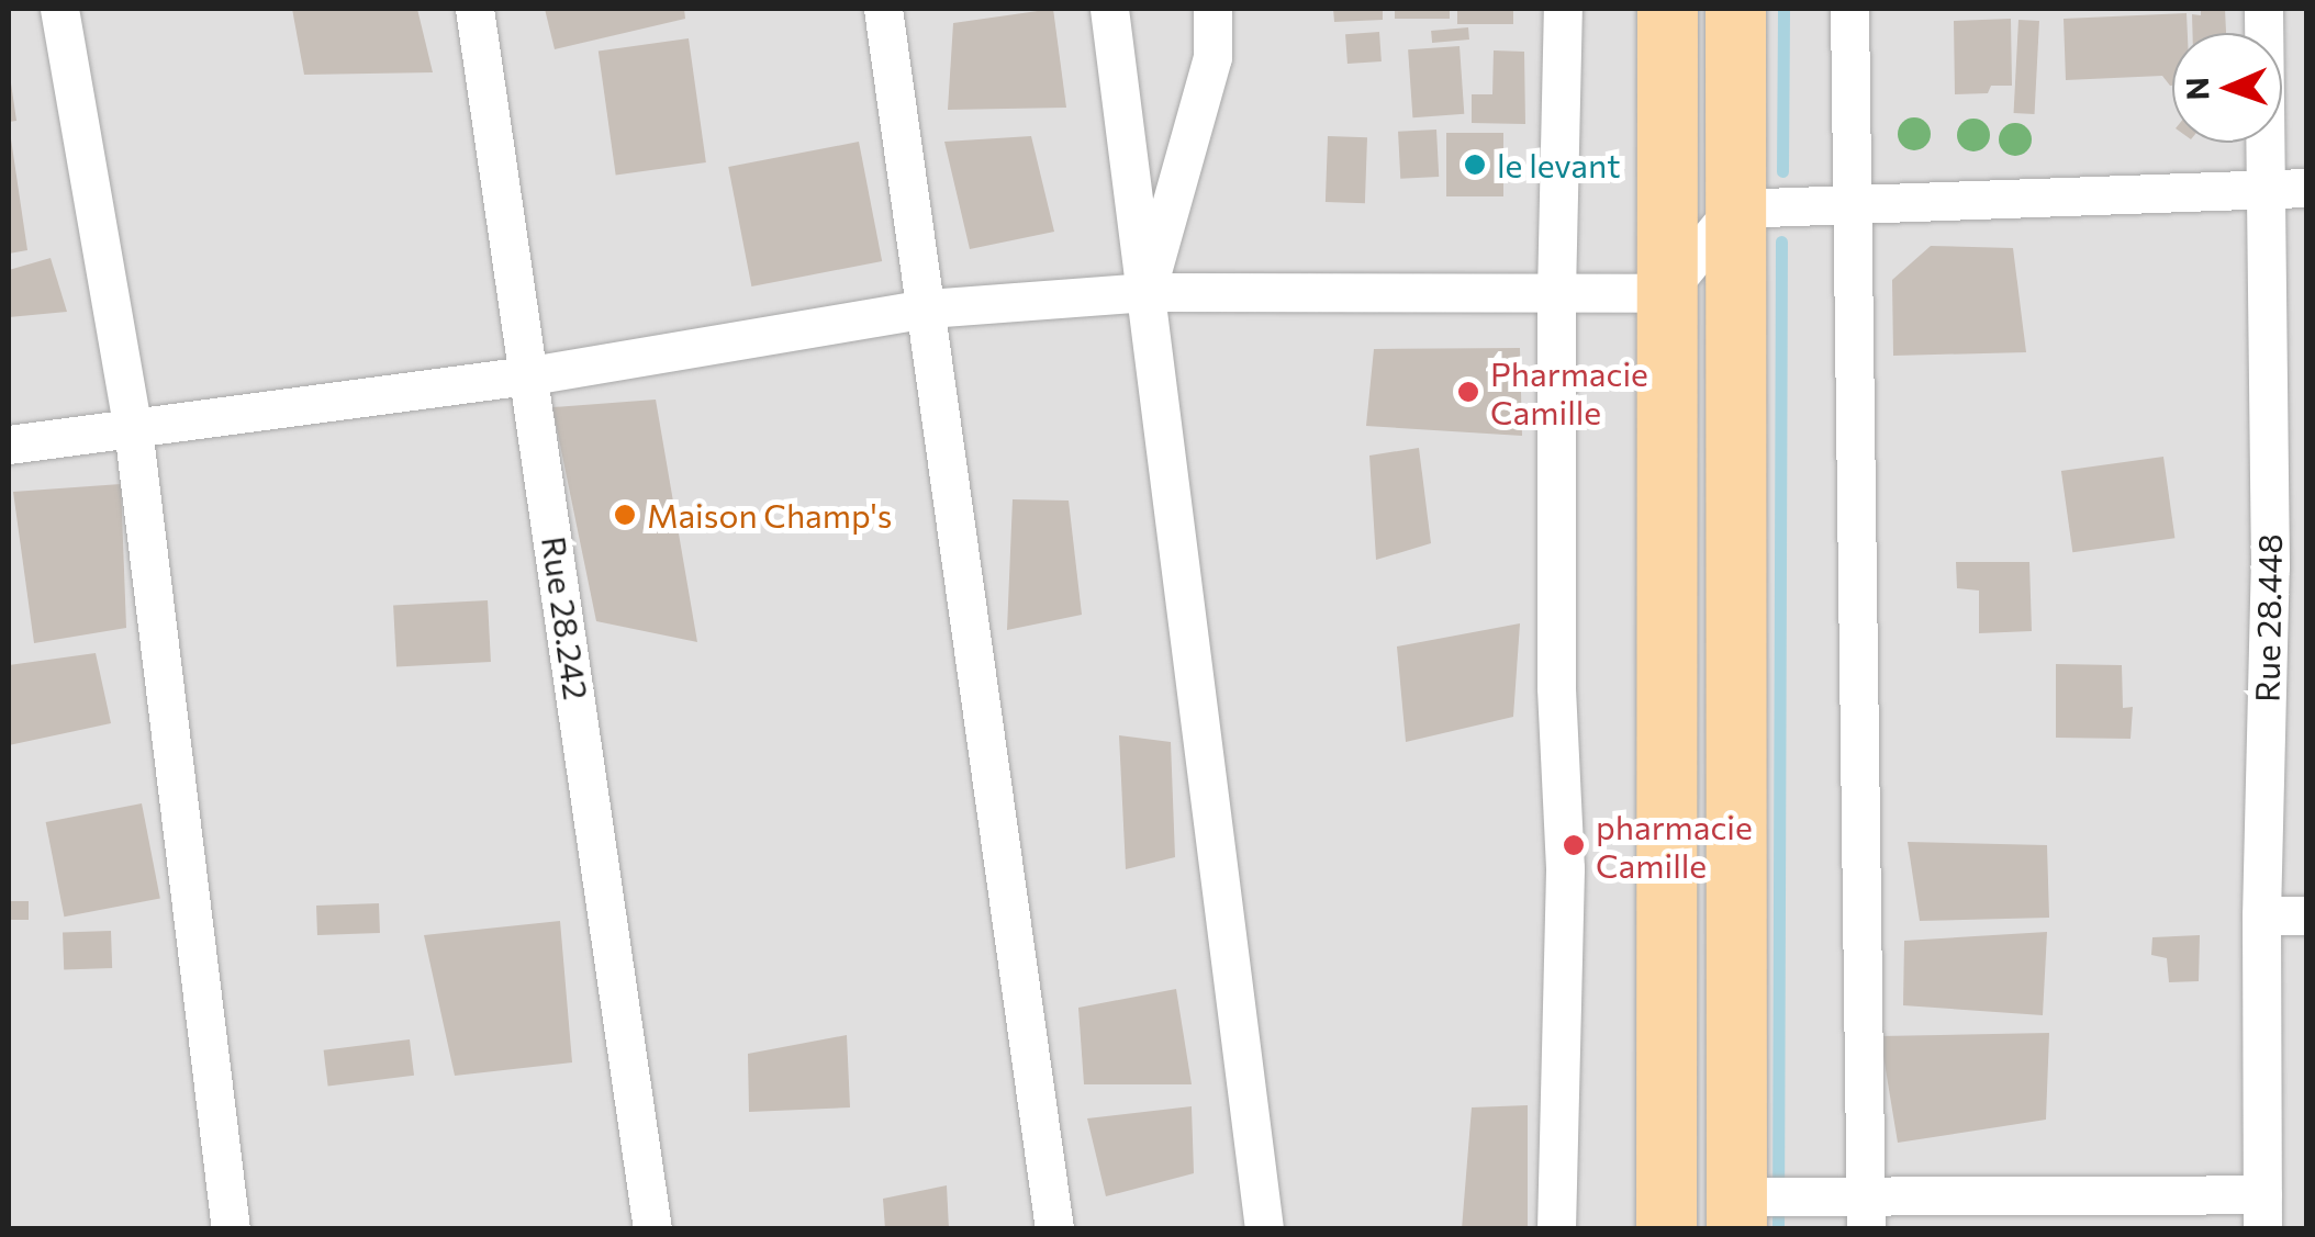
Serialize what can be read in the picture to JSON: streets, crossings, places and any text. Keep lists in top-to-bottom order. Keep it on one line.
{"streets":{"street":["Rue 28.242","Rue 28.448"]},"places":["le levant","Pharmacie Camille","Maison Champ's","pharmacie Camille"],"north":"left"}
